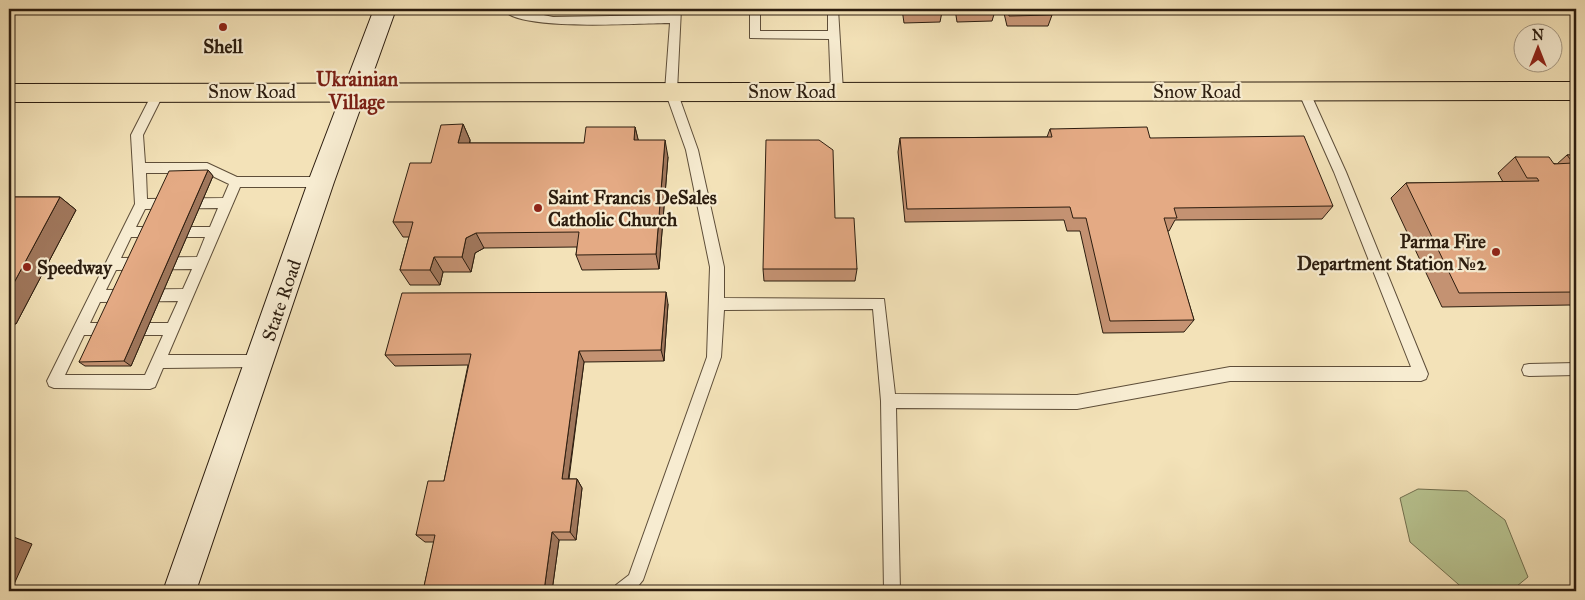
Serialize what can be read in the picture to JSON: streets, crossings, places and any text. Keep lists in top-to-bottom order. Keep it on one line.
{"streets":{"main road":["Snow Road","State Road"]},"crossings":[["Snow Road","State Road"]],"districts":["Ukrainian Village"],"places":["Shell","Saint Francis DeSales Catholic Church","Parma Fire Department Station №2","Speedway"],"north":"top"}
